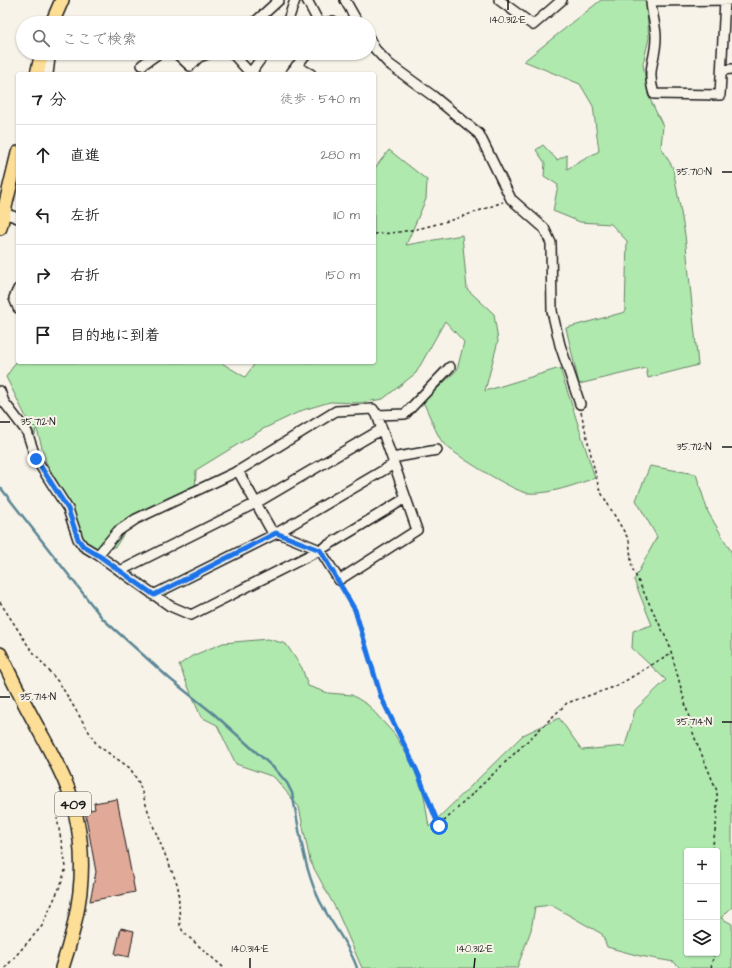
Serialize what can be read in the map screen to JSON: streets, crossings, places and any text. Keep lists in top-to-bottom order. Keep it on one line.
{"streets":{"highway":["409"]},"page":{"search":"ここで検索","heading":["7 分","徒歩 · 540 m"],"list":[["直進","280 m"],["左折","110 m"],["右折","150 m"],"目的地に到着"],"map_buttons":["+","−"]},"coordinates":["140.312°E","35.710°N","35.712°N","35.714°N","140.314°E"]}
